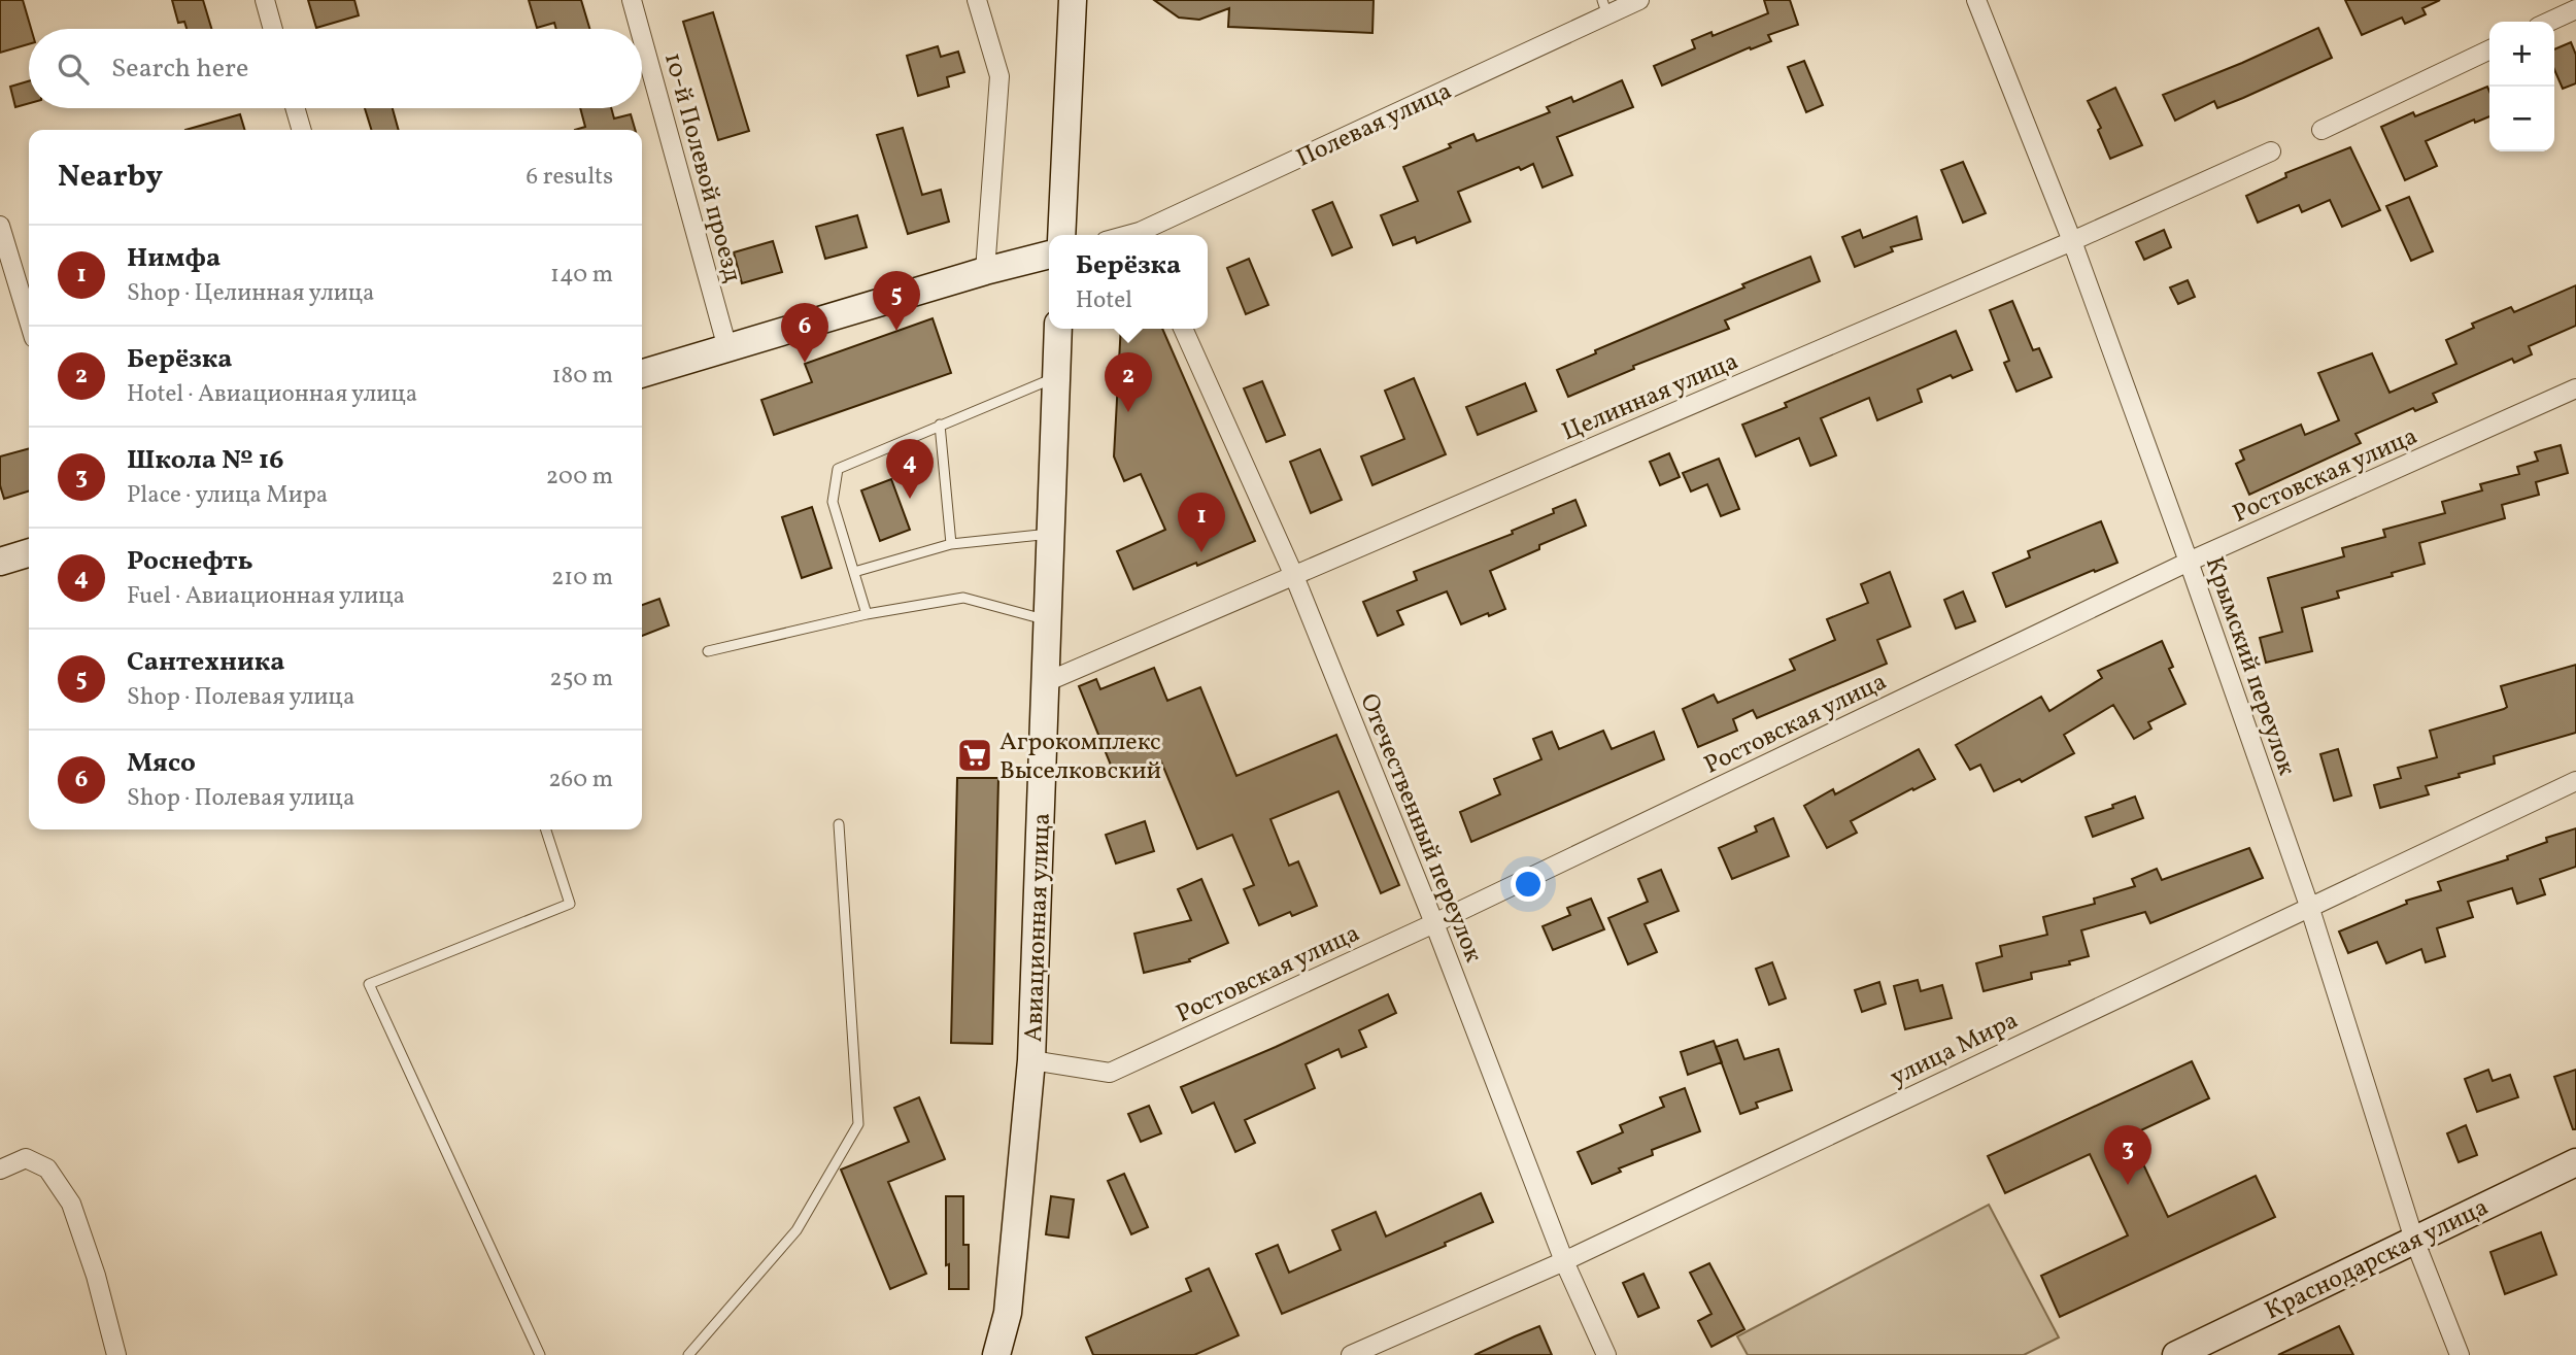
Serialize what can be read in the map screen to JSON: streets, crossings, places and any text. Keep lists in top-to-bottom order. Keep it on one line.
{"streets":{"main road":["Авиационная улица","Краснодарская улица"],"street":["Полевая улица","10-й Полевой проезд","Целинная улица","Ростовская улица","Крымский переулок","Отечественный переулок","улица Мира"]},"crossings":[["Целинная улица","Крымский переулок"],["Целинная улица","Отечественный переулок"],["Целинная улица","Авиационная улица"],["Ростовская улица","Крымский переулок"],["Ростовская улица","Отечественный переулок"],["Ростовская улица","Авиационная улица"],["Крымский переулок","улица Мира"],["Крымский переулок","Краснодарская улица"],["Отечественный переулок","улица Мира"]],"places":{"supermarket":["Агрокомплекс Выселковский"]},"page":{"map_buttons":["+","−"],"search":"Search here","heading":["Nearby","6 results"],"list":[{"mark":"1","name":"Нимфа","note":"Shop · Целинная улица","value":"140 m"},{"mark":"2","name":"Берёзка","note":"Hotel · Авиационная улица","value":"180 m"},{"mark":"3","name":"Школа № 16","note":"Place · улица Мира","value":"200 m"},{"mark":"4","name":"Роснефть","note":"Fuel · Авиационная улица","value":"210 m"},{"mark":"5","name":"Сантехника","note":"Shop · Полевая улица","value":"250 m"},{"mark":"6","name":"Мясо","note":"Shop · Полевая улица","value":"260 m"}],"popup":["Берёзка","Hotel"],"pins":["5","6","2","4","1","3"]}}
